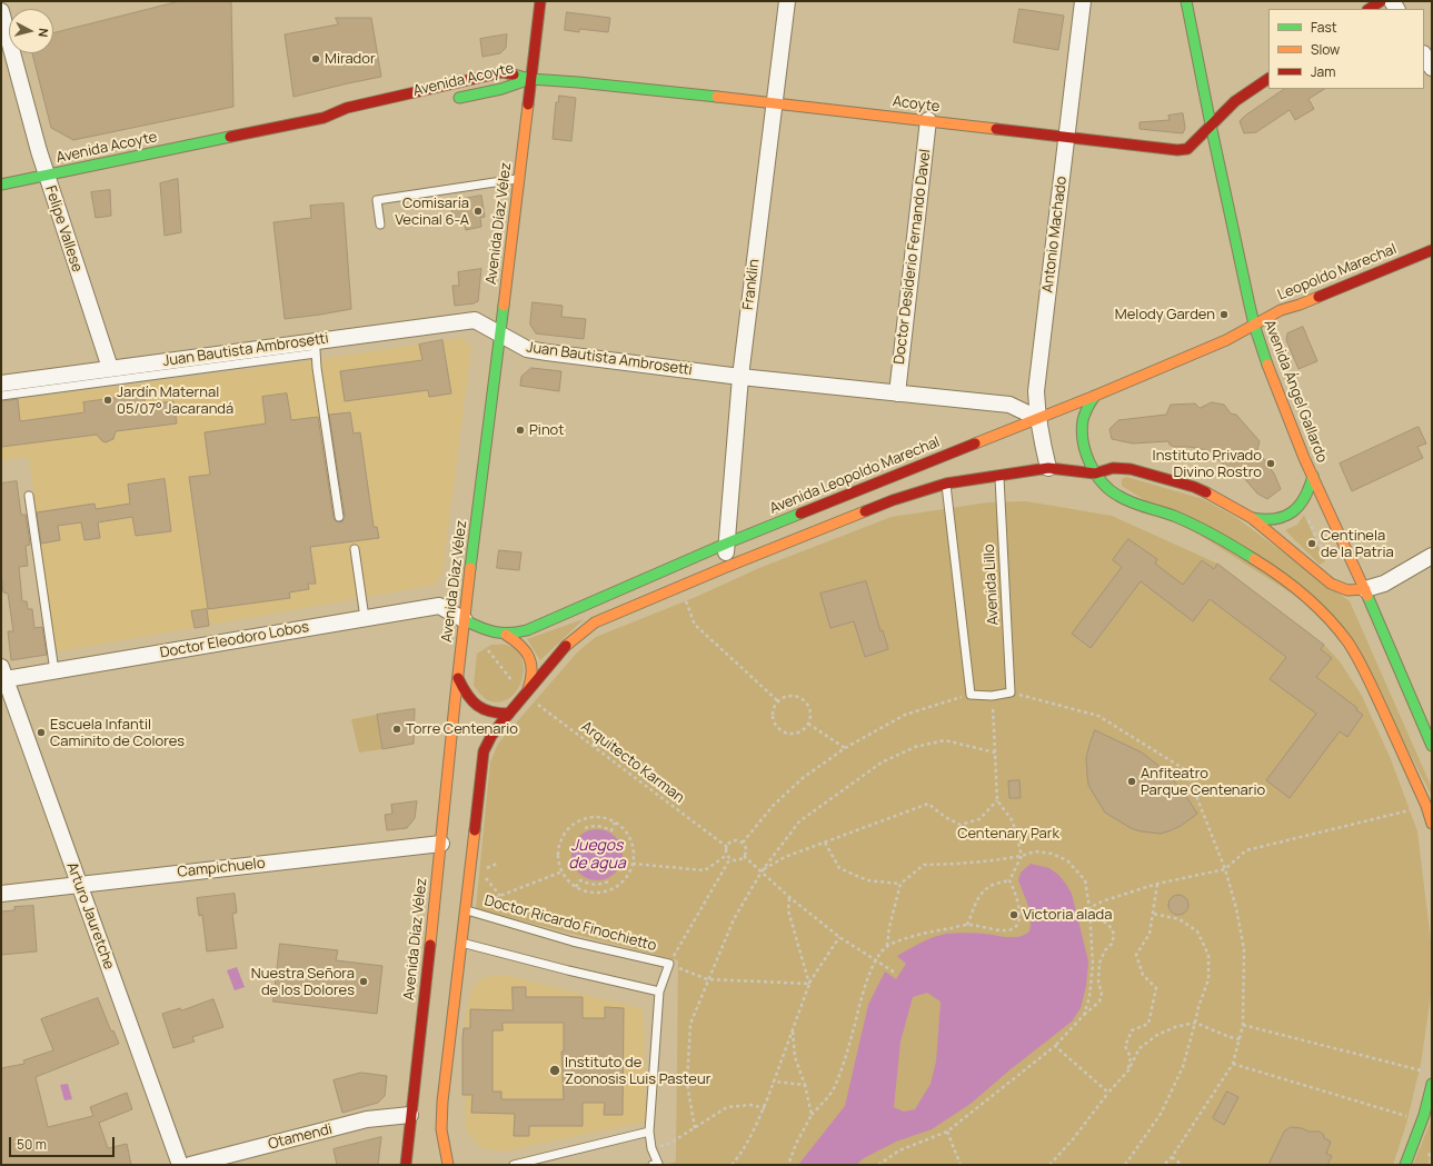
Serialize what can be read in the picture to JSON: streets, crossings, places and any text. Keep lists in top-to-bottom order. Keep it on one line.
{"streets":{"main road":["Avenida Acoyte","Acoyte","Avenida Díaz Vélez","Leopoldo Marechal","Avenida Ángel Gallardo","Avenida Leopoldo Marechal"],"street":["Felipe Vallese","Antonio Machado","Doctor Desiderio Fernando Davel","Franklin","Juan Bautista Ambrosetti","Doctor Eleodoro Lobos","Campichuelo","Arturo Jauretche","Otamendi"],"lane":["Avenida Lillo","Doctor Ricardo Finochietto"],"path":["Arquitecto Karman"]},"crossings":[["Avenida Acoyte","Acoyte"],["Avenida Acoyte","Avenida Díaz Vélez"],["Avenida Acoyte","Felipe Vallese"],["Acoyte","Avenida Díaz Vélez"],["Acoyte","Antonio Machado"],["Acoyte","Doctor Desiderio Fernando Davel"],["Acoyte","Franklin"],["Acoyte","Avenida Ángel Gallardo"],["Avenida Díaz Vélez","Juan Bautista Ambrosetti"],["Avenida Díaz Vélez","Avenida Leopoldo Marechal"],["Avenida Díaz Vélez","Doctor Eleodoro Lobos"],["Avenida Díaz Vélez","Arquitecto Karman"],["Avenida Díaz Vélez","Campichuelo"],["Avenida Díaz Vélez","Otamendi"],["Felipe Vallese","Juan Bautista Ambrosetti"],["Antonio Machado","Juan Bautista Ambrosetti"],["Antonio Machado","Avenida Leopoldo Marechal"],["Doctor Desiderio Fernando Davel","Juan Bautista Ambrosetti"],["Leopoldo Marechal","Avenida Ángel Gallardo"],["Leopoldo Marechal","Avenida Leopoldo Marechal"],["Franklin","Juan Bautista Ambrosetti"],["Franklin","Avenida Leopoldo Marechal"],["Juan Bautista Ambrosetti","Avenida Leopoldo Marechal"],["Avenida Ángel Gallardo","Avenida Leopoldo Marechal"],["Avenida Leopoldo Marechal","Doctor Eleodoro Lobos"],["Avenida Leopoldo Marechal","Arquitecto Karman"],["Doctor Eleodoro Lobos","Arquitecto Karman"],["Doctor Eleodoro Lobos","Arturo Jauretche"],["Campichuelo","Arturo Jauretche"]],"water":["Juegos de agua"],"parks":["Centenary Park"],"places":["Mirador","Comisaría Vecinal 6-A","Melody Garden","Jardín Maternal 05/07° Jacarandá","Pinot","Instituto Privado Divino Rostro","Centinela de la Patria","Torre Centenario","Escuela Infantil Caminito de Colores","Anfiteatro Parque Centenario","Victoria alada","Nuestra Señora de los Dolores","Instituto de Zoonosis Luis Pasteur"],"legend":["Fast","Slow","Jam"],"scale_bar":"50 m","north":"right"}
